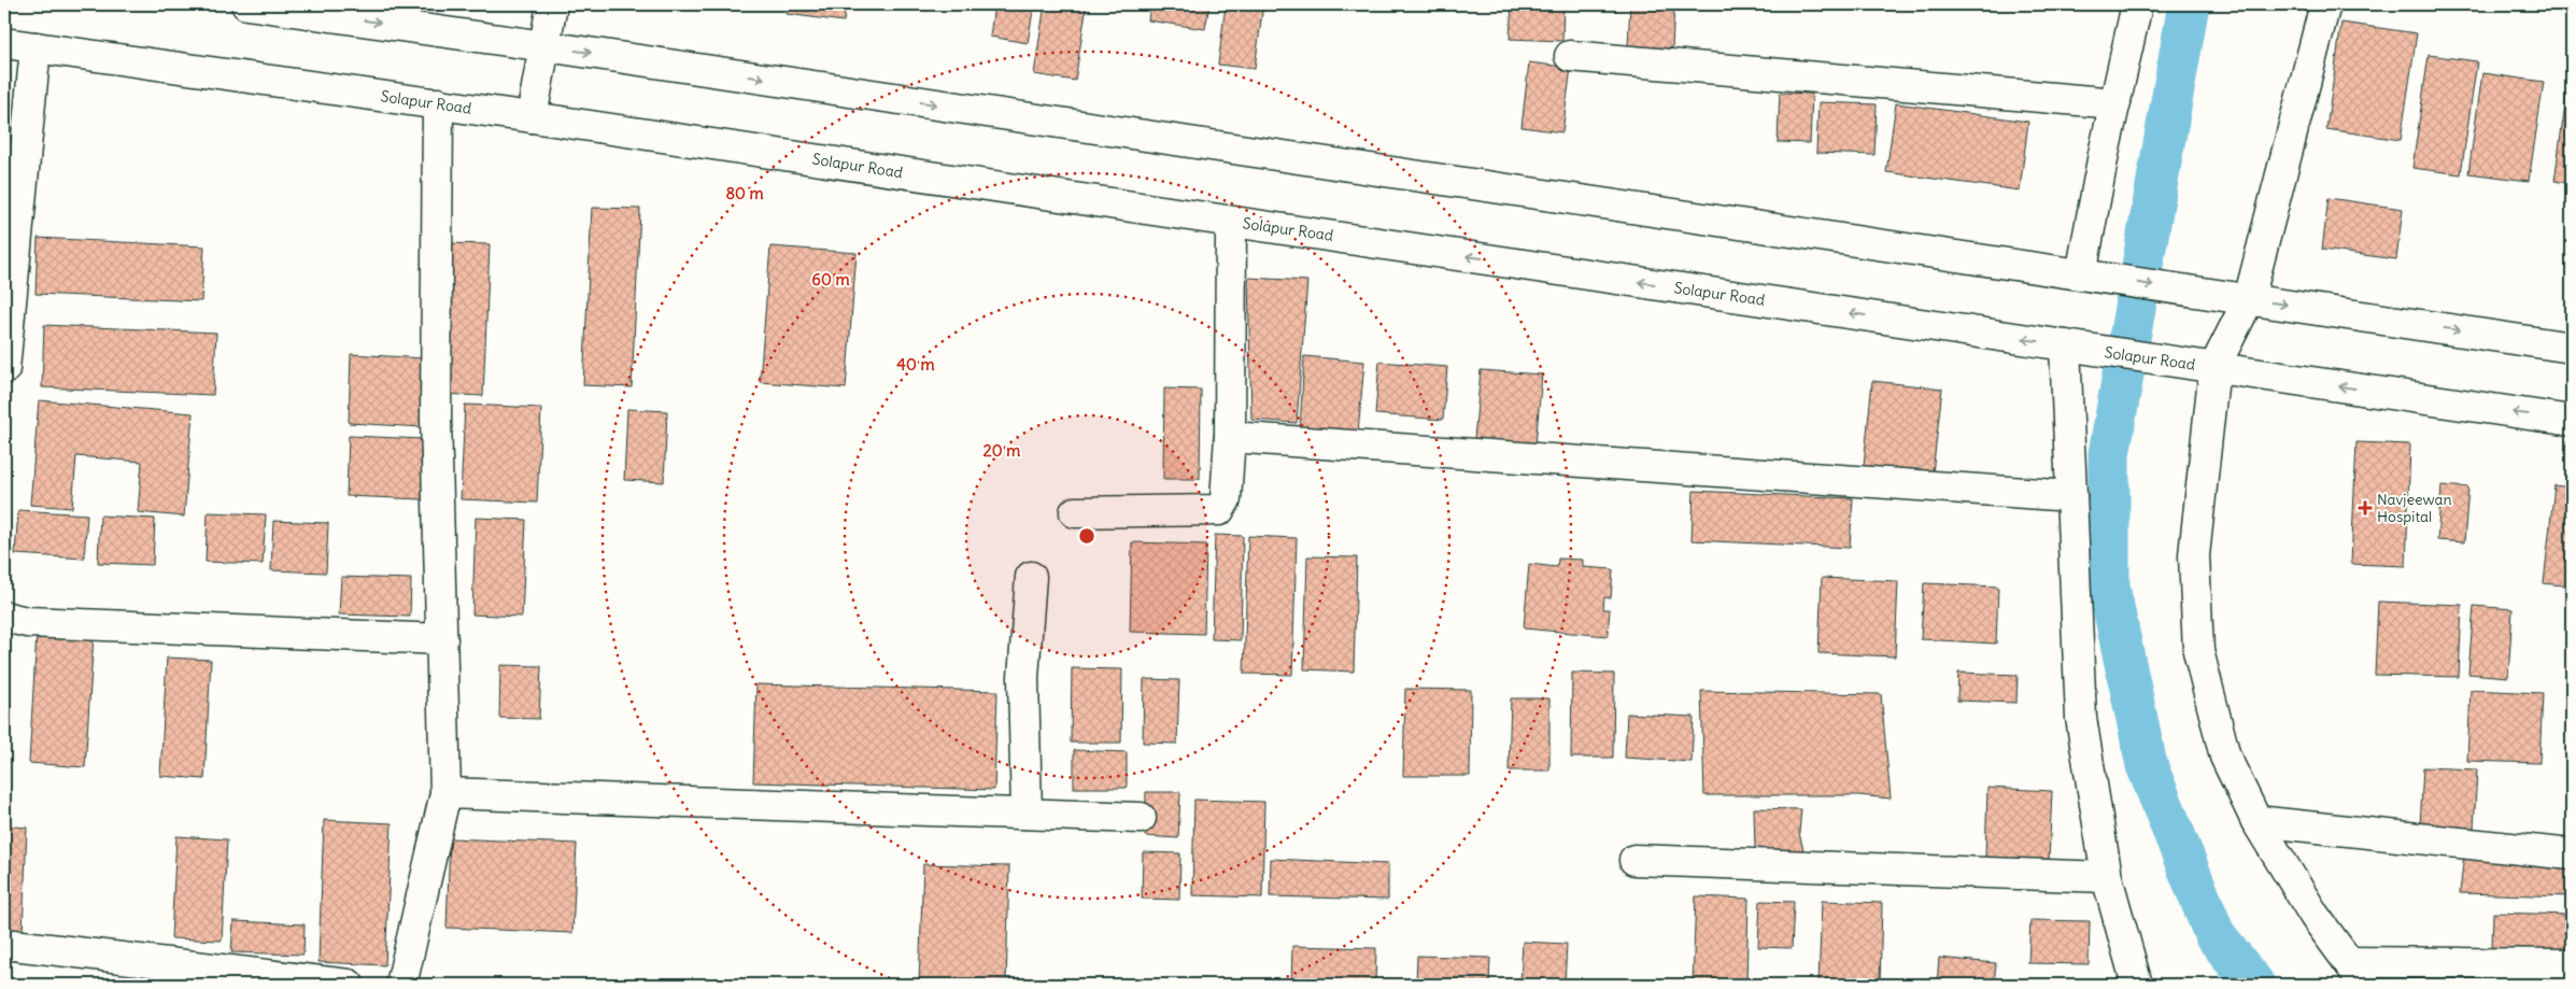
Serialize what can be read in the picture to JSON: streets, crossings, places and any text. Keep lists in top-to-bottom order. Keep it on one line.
{"streets":{"main road":["Solapur Road"]},"places":{"health":["Navjeewan Hospital"]},"rings":["80 m","60 m","40 m","20 m"]}
